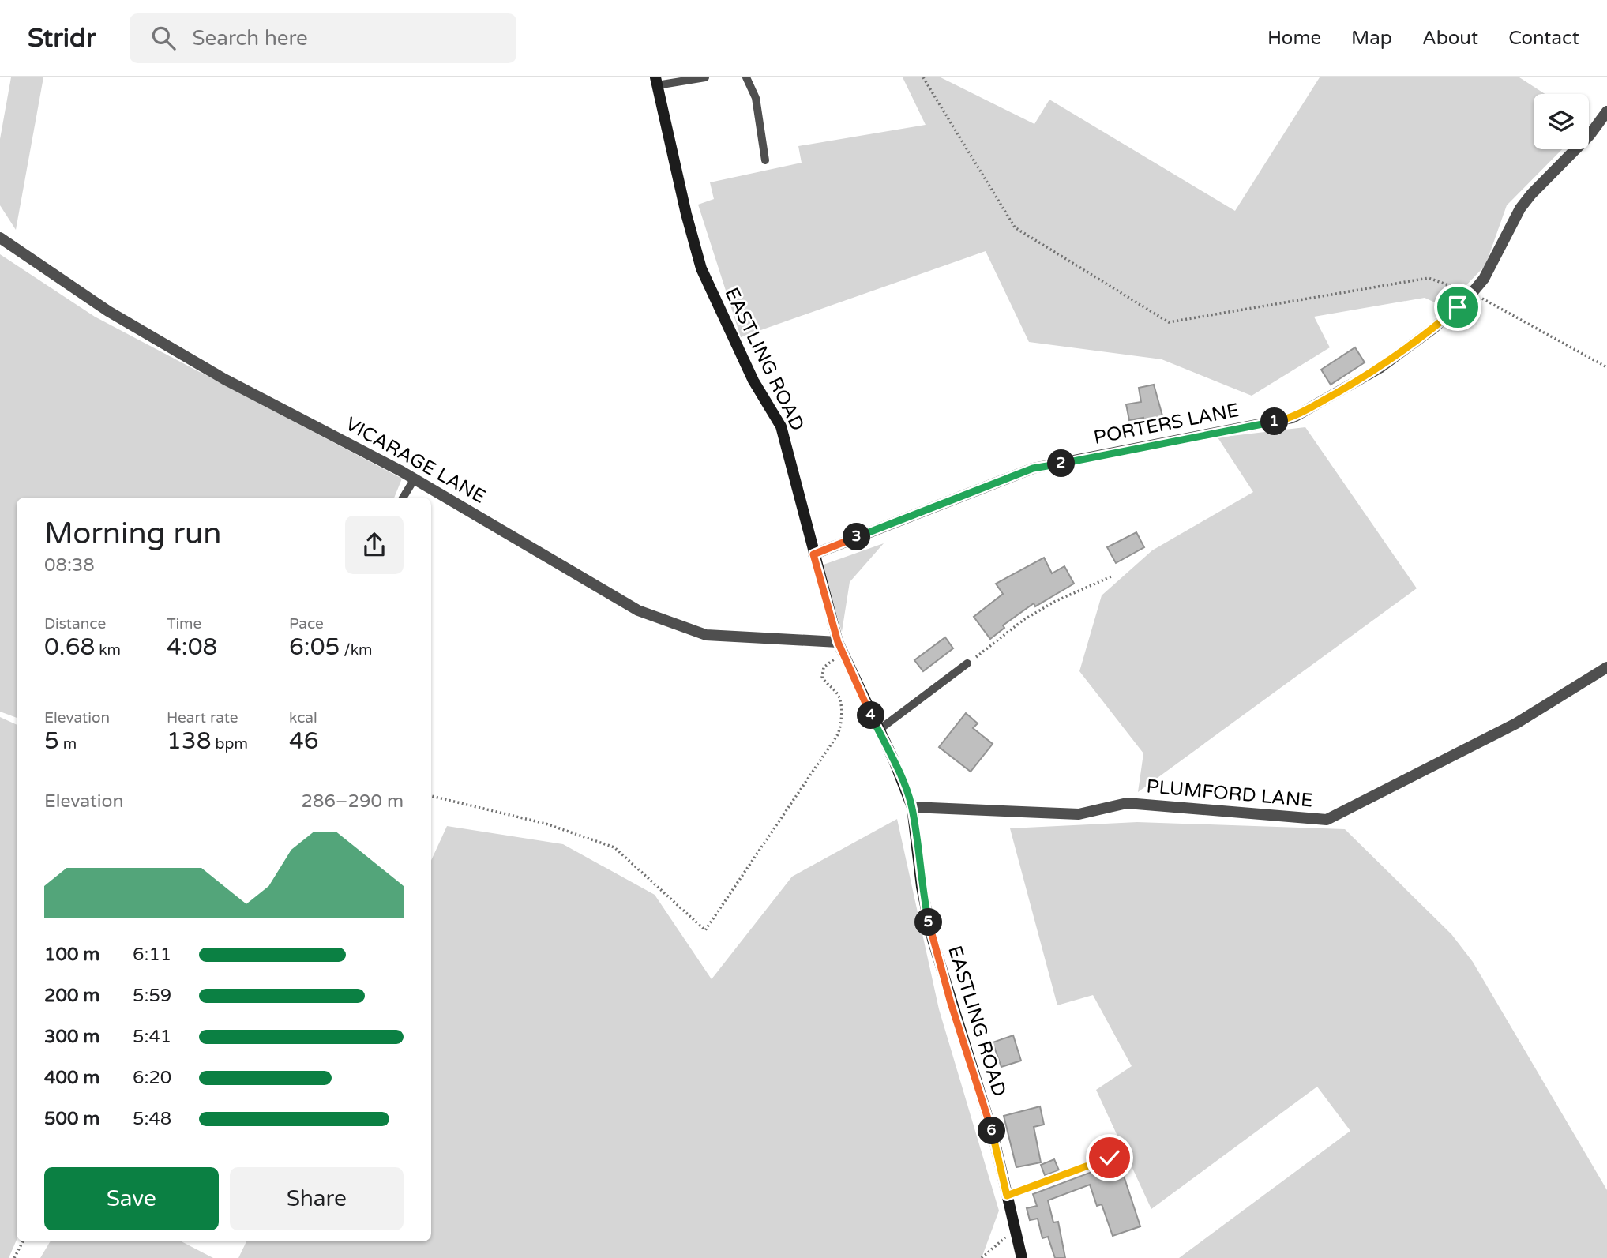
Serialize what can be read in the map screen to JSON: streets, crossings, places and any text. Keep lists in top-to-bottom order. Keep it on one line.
{"streets":{"street":["EASTLING ROAD","PORTERS LANE","VICARAGE LANE","PLUMFORD LANE"]},"crossings":[["EASTLING ROAD","PORTERS LANE"],["EASTLING ROAD","VICARAGE LANE"],["EASTLING ROAD","PLUMFORD LANE"]],"page":{"header":"Stridr","search":"Search here","nav":["Home","Map","About","Contact"],"pins":["1","2","3","4","5","6"],"heading":["Morning run","08:38"],"stats":[["Distance","0.68 km"],["Time","4:08"],["Pace","6:05 /km"],["Elevation","5 m"],["Heart rate","138 bpm"],["kcal","46"]],"chart":["Elevation","286–290 m"],"list":[{"name":"100 m","note":"6:11"},{"name":"200 m","note":"5:59"},{"name":"300 m","note":"5:41"},{"name":"400 m","note":"6:20"},{"name":"500 m","note":"5:48"}],"buttons":["Save","Share"]}}
